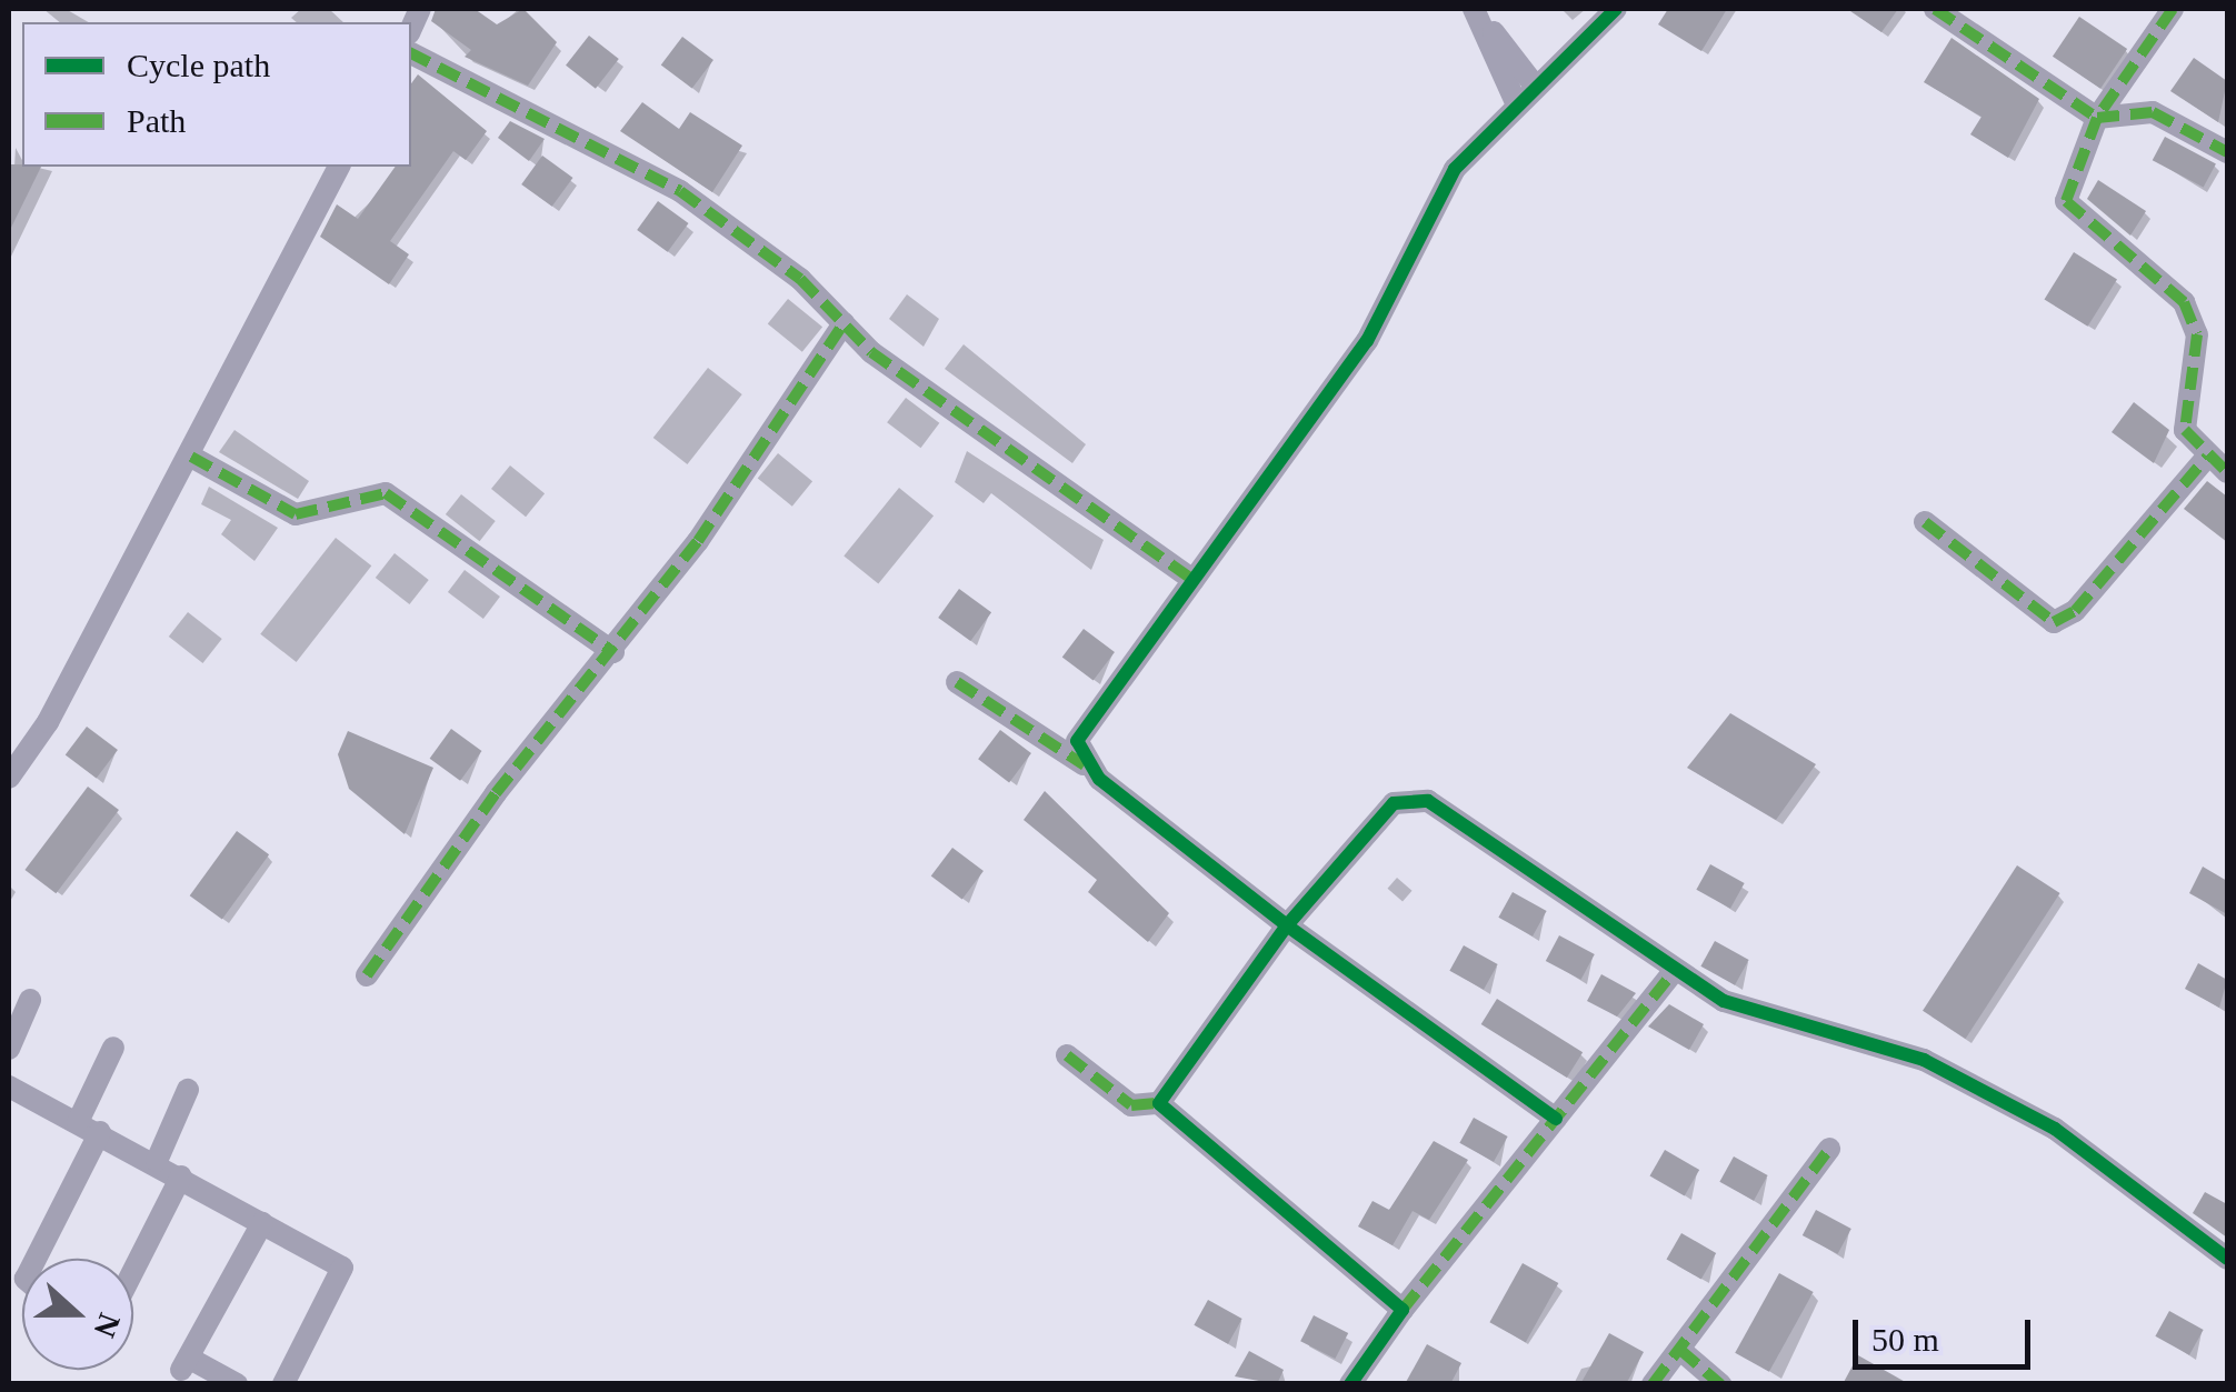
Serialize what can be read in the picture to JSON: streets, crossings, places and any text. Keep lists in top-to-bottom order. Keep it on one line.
{"legend":["Cycle path","Path"],"scale_bar":"50 m","north":"right"}
